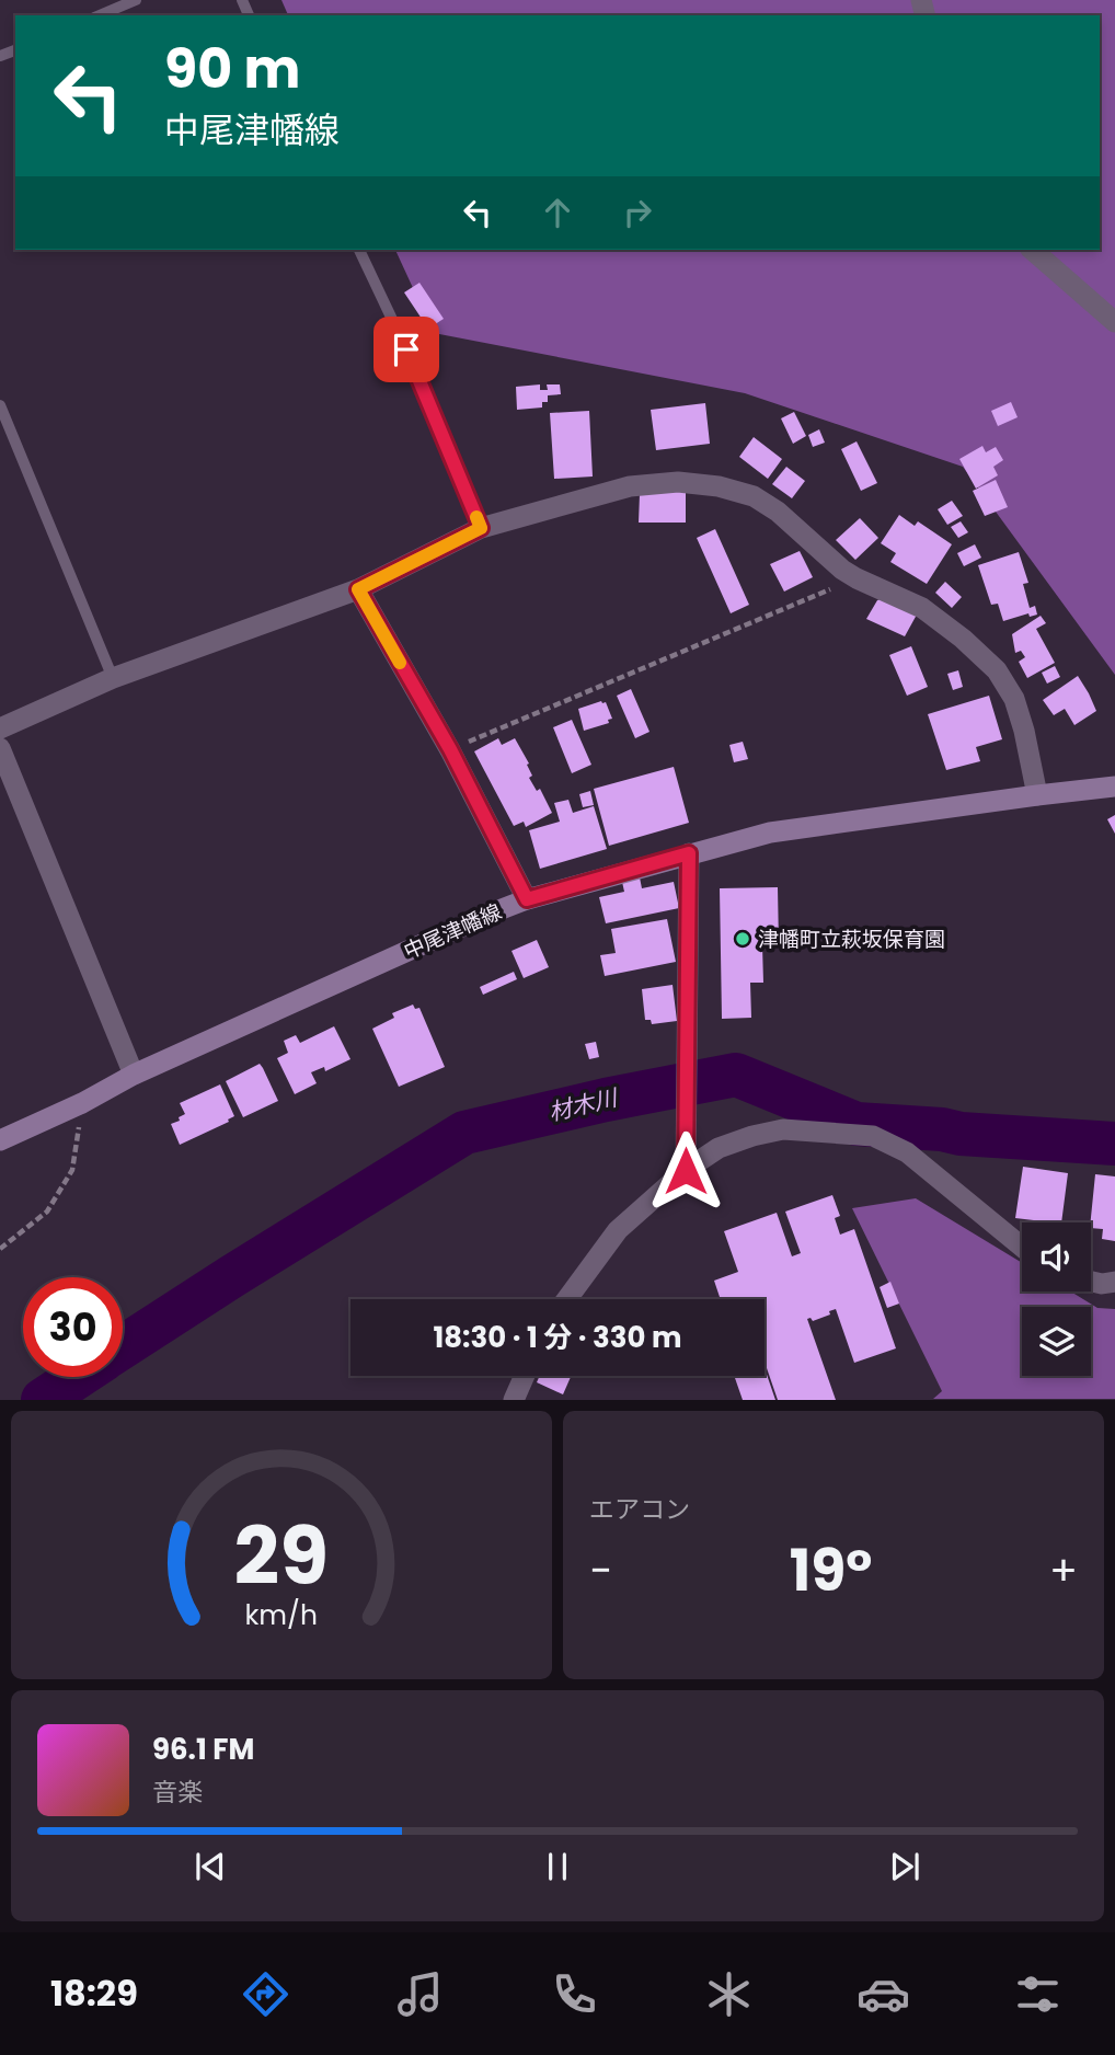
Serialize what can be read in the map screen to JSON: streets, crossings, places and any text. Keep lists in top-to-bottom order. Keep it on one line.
{"streets":{"main road":["中尾津幡線"]},"water":["材木川"],"places":["津幡町立萩坂保育園"],"page":{"turn":["90 m","中尾津幡線"],"limit":"30","trip":"18:30 · 1 分 · 330 m","tile":"エアコン","heat":["−","19°","+"],"song":["96.1 FM","音楽"],"tabs":"18:29","gauge":["29","km/h"]}}
